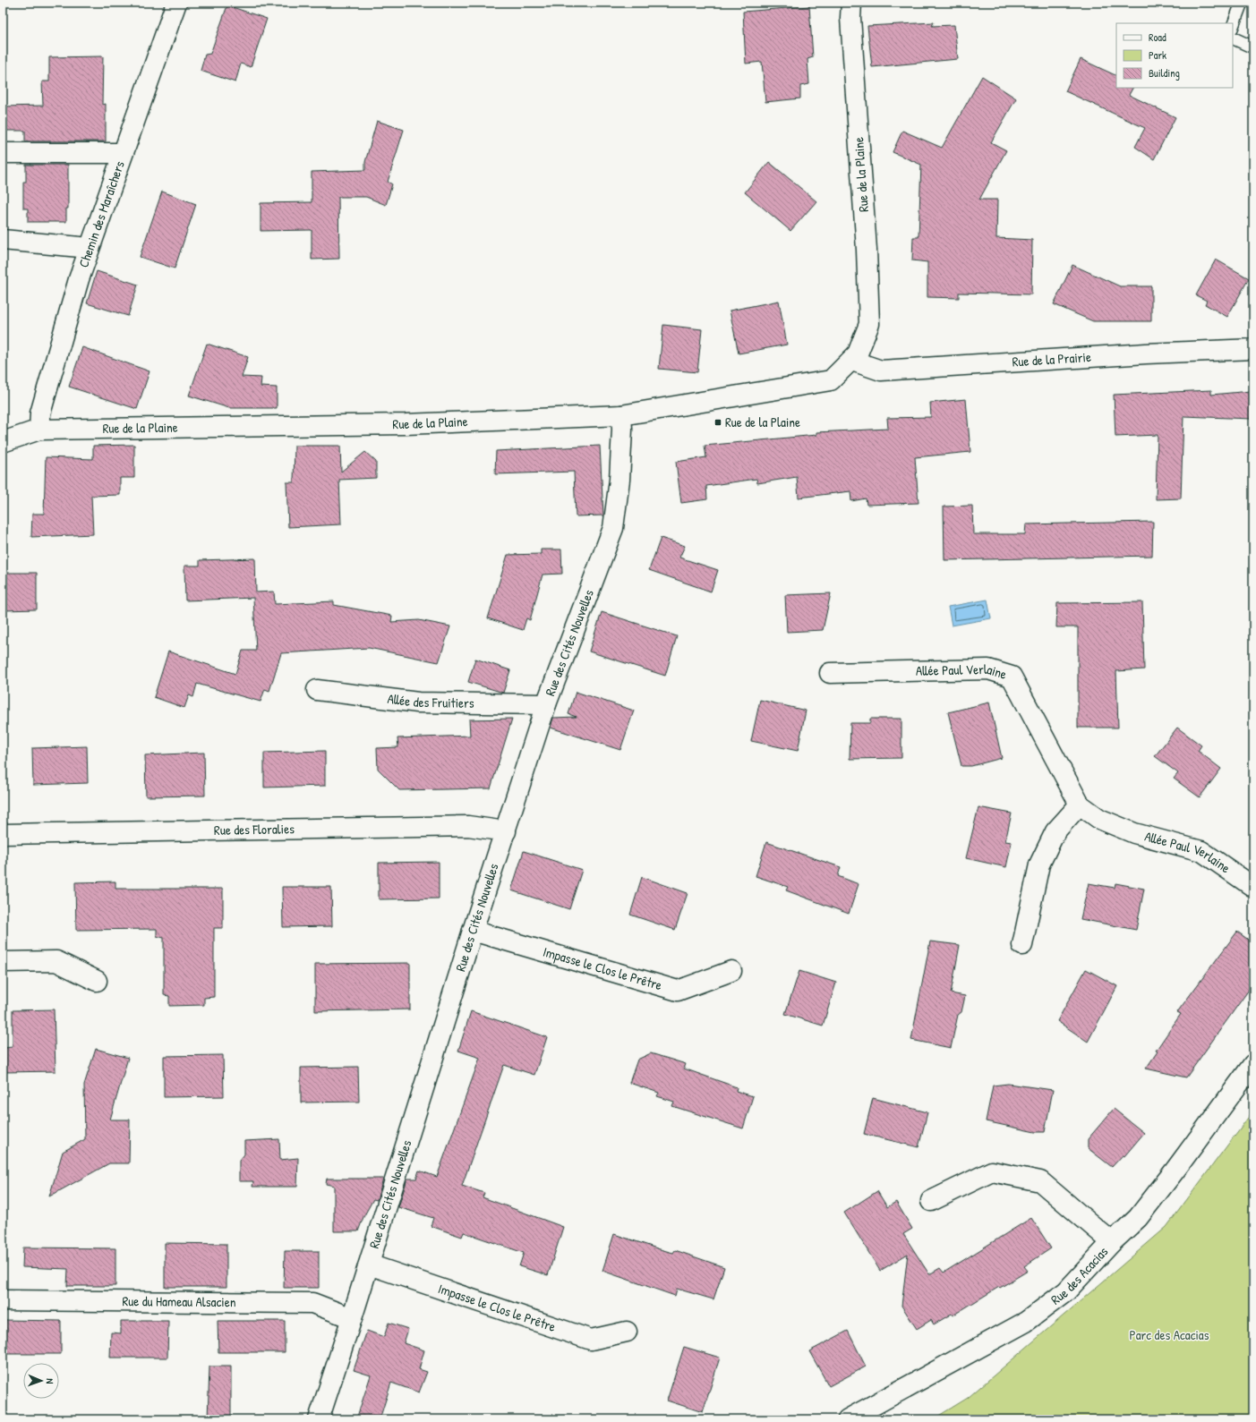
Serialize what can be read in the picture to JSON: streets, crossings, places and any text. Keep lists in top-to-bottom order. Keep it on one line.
{"streets":{"street":["Rue de la Plaine","Chemin des Maraîchers","Rue de la Prairie","Rue des Cités Nouvelles","Allée Paul Verlaine","Allée des Fruitiers","Rue des Floralies","Impasse le Clos le Prêtre","Rue des Acacias","Rue du Hameau Alsacien"]},"crossings":[["Rue de la Plaine","Chemin des Maraîchers"],["Rue de la Plaine","Rue de la Prairie"],["Rue de la Plaine","Rue des Cités Nouvelles"],["Rue des Cités Nouvelles","Allée des Fruitiers"],["Rue des Cités Nouvelles","Rue des Floralies"],["Rue des Cités Nouvelles","Impasse le Clos le Prêtre"],["Rue des Cités Nouvelles","Rue du Hameau Alsacien"]],"parks":["Parc des Acacias"],"places":{"transit":["Rue de la Plaine"]},"legend":["Road","Park","Building"],"north":"right"}
